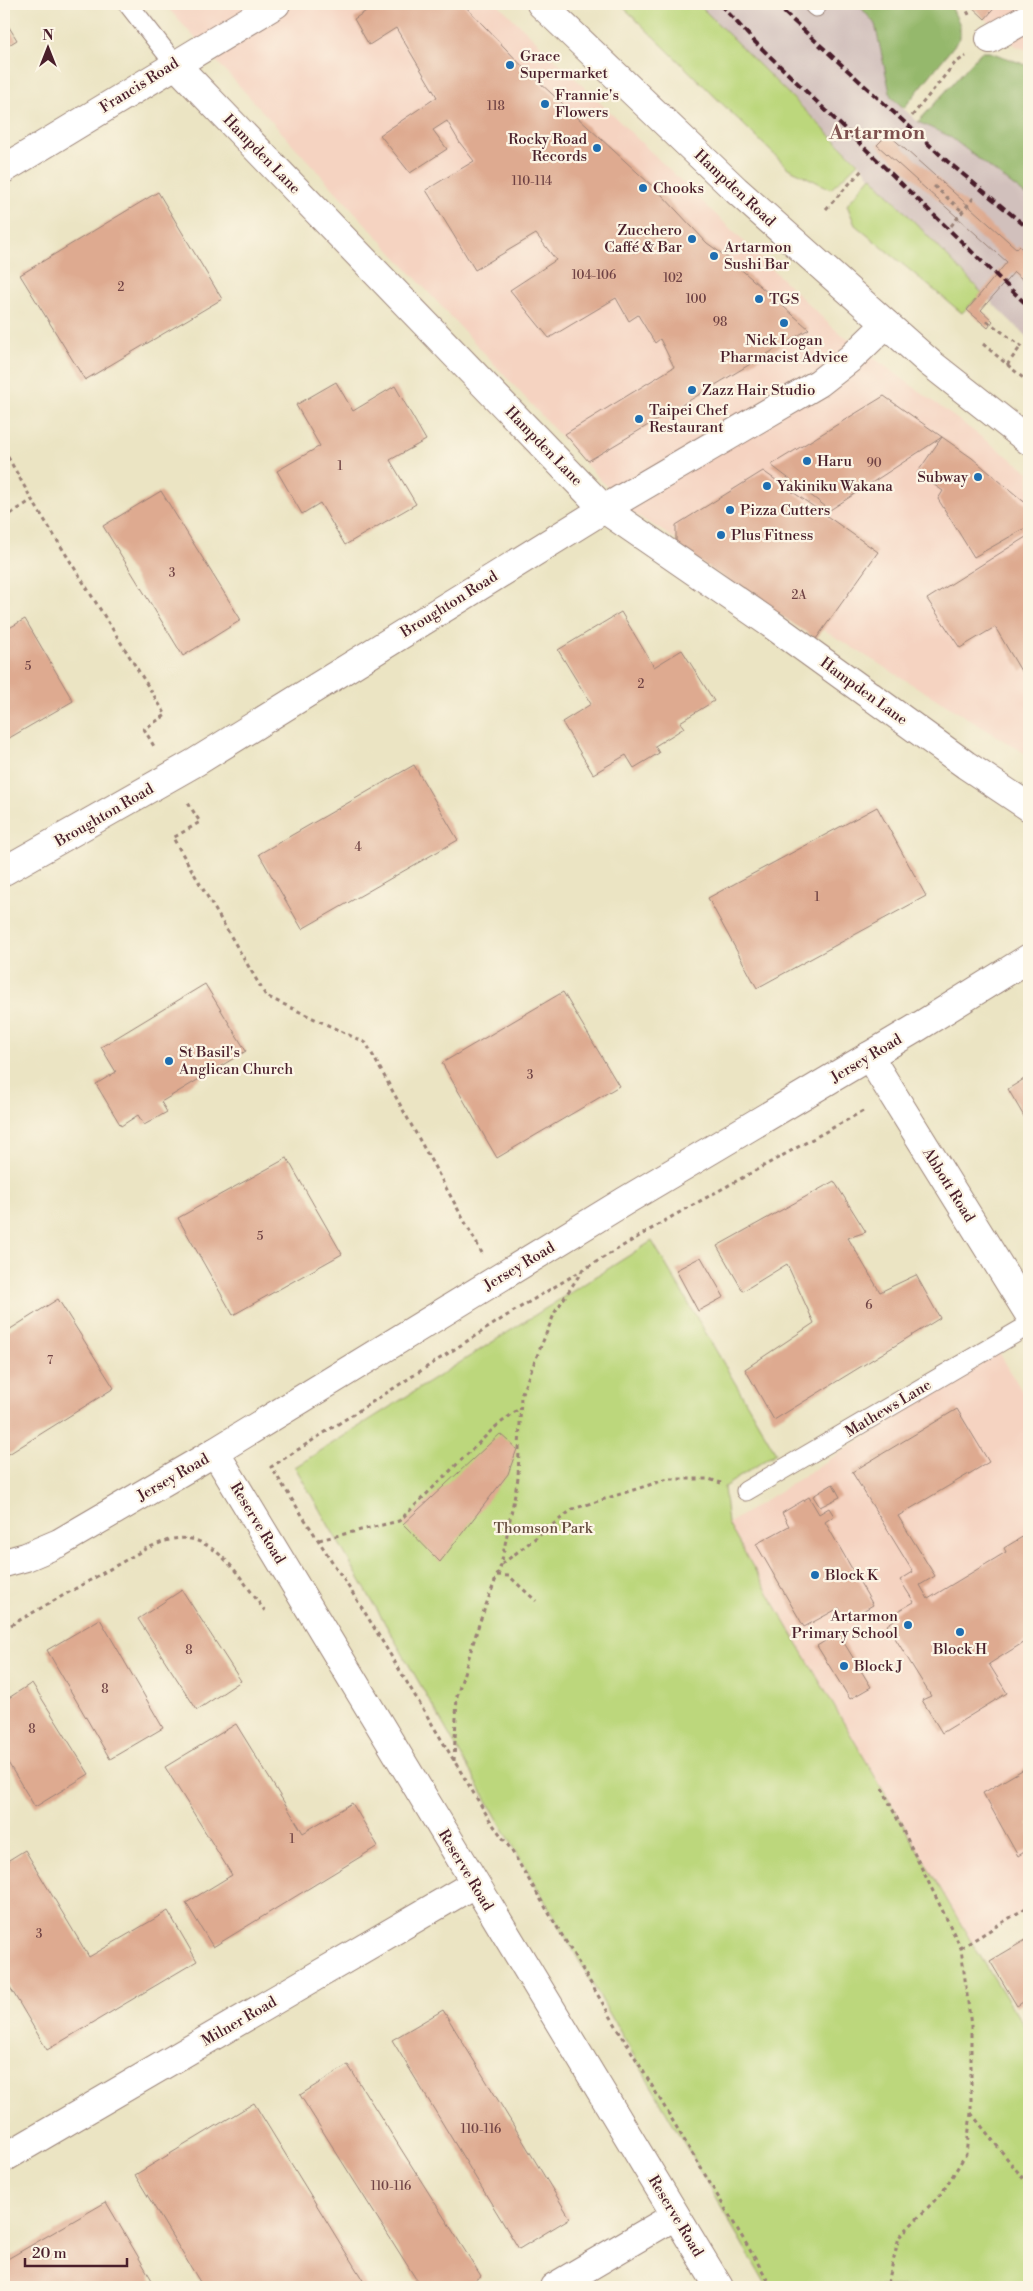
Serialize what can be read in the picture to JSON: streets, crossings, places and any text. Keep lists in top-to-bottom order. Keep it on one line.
{"streets":{"street":["Francis Road","Hampden Lane","Hampden Road","Broughton Road","Jersey Road","Abbott Road","Reserve Road","Milner Road"],"lane":["Mathews Lane"]},"crossings":[["Francis Road","Hampden Lane"],["Hampden Lane","Broughton Road"],["Hampden Road","Broughton Road"],["Jersey Road","Abbott Road"],["Jersey Road","Reserve Road"],["Reserve Road","Milner Road"]],"districts":["Artarmon"],"parks":["Thomson Park"],"places":["Grace Supermarket","Frannie's Flowers","Rocky Road Records","Chooks","Zucchero Caffé & Bar","Artarmon Sushi Bar","TGS","Nick Logan Pharmacist Advice","Zazz Hair Studio","Taipei Chef Restaurant","Haru","Subway","Yakiniku Wakana","Pizza Cutters","Plus Fitness","St Basil's Anglican Church","Block K","Artarmon Primary School","Block H","Block J"],"house_numbers":["118","110-114","104-106","102","2","100","98","90","1","3","2A","5","2","4","1","3","5","6","7","8","8","8","1","3","110-116","110-116"],"scale_bar":"20 m","north":"top"}
